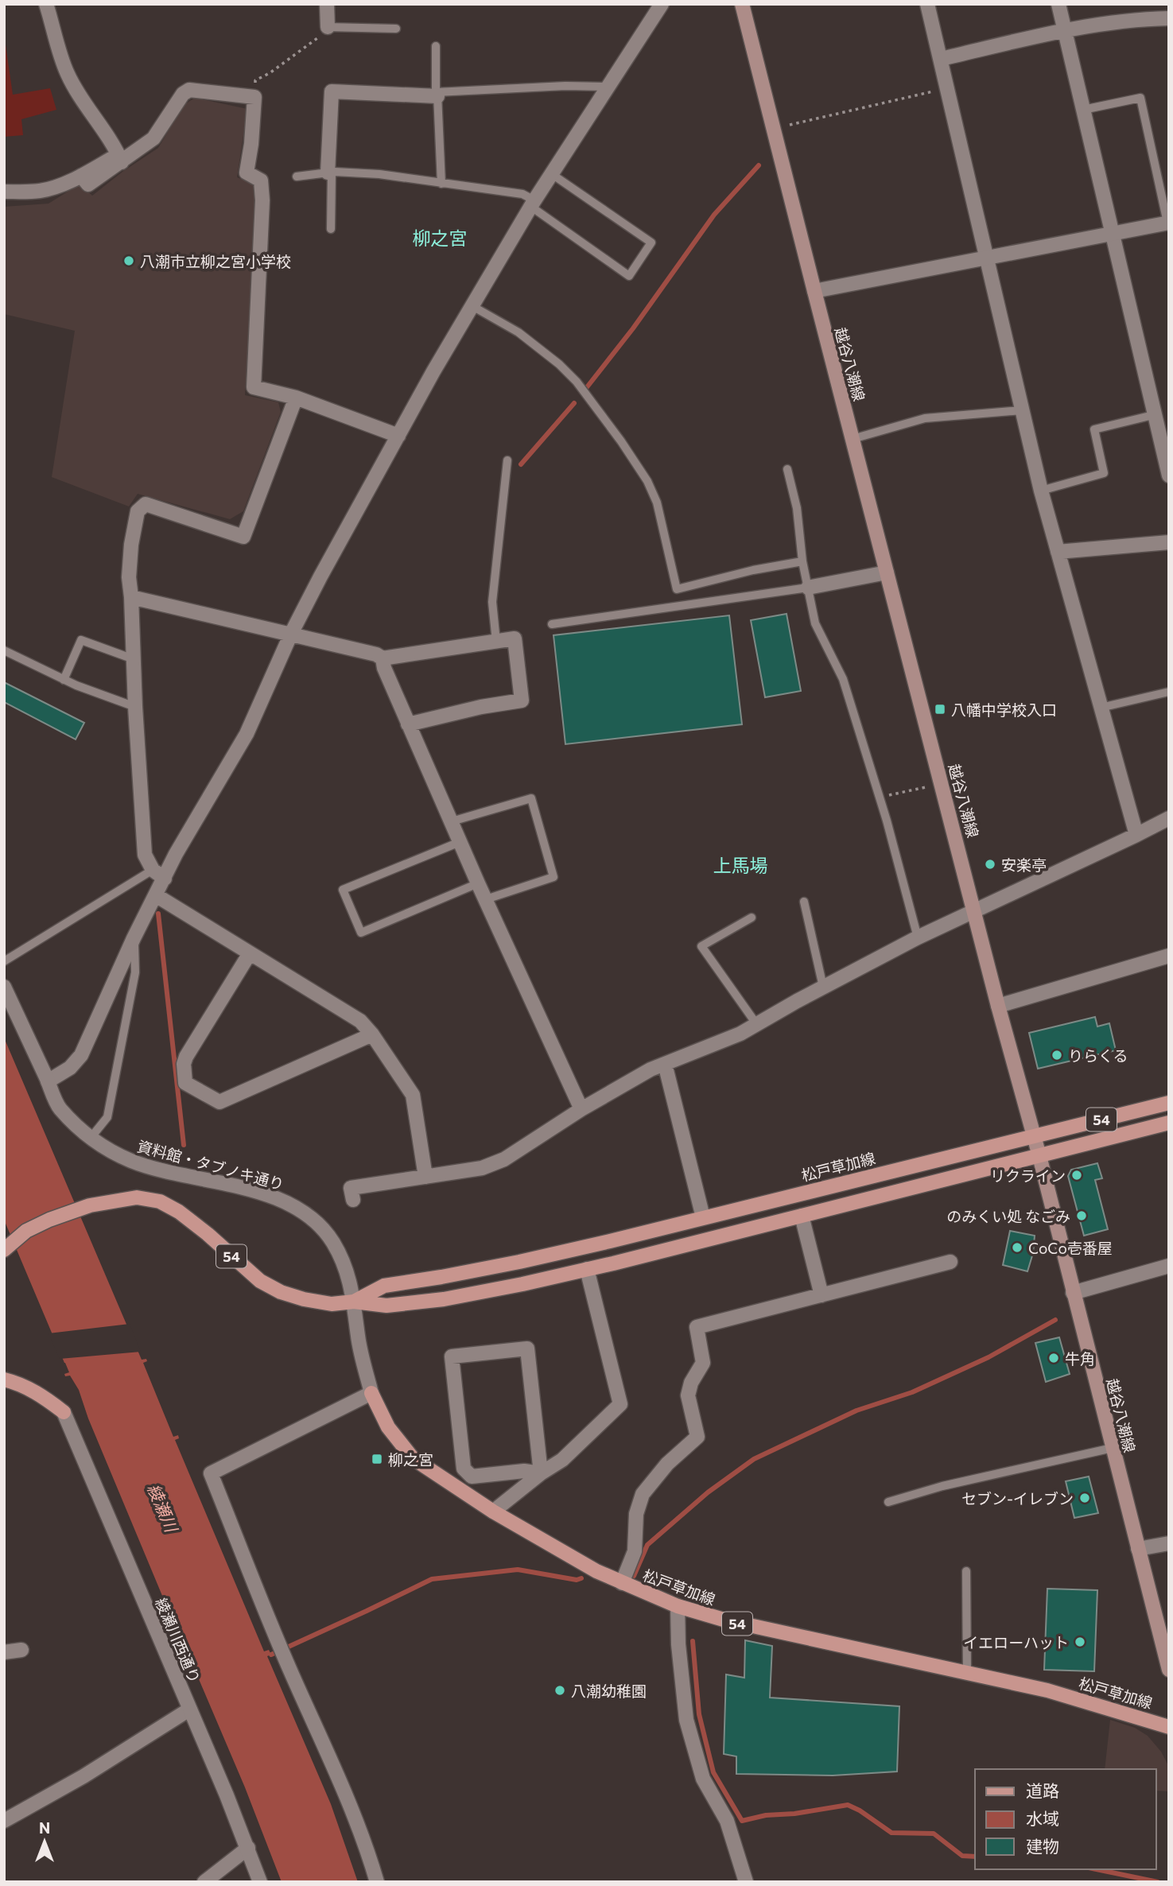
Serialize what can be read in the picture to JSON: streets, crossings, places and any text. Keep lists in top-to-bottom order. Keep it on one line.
{"streets":{"main road":["越谷八潮線","54","松戸草加線"],"street":["資料館・タブノキ通り","綾瀬川西通り"]},"crossings":[["越谷八潮線","松戸草加線"],["資料館・タブノキ通り","松戸草加線"]],"districts":["柳之宮","上馬場"],"water":["綾瀬川"],"places":{"other":["八潮市立柳之宮小学校","安楽亭","りらくる","リクライン","のみくい処 なごみ","CoCo壱番屋","牛角","セブン-イレブン","イエローハット","八潮幼稚園"],"transit":["八幡中学校入口","柳之宮"]},"legend":["道路","水域","建物"],"north":"top"}
